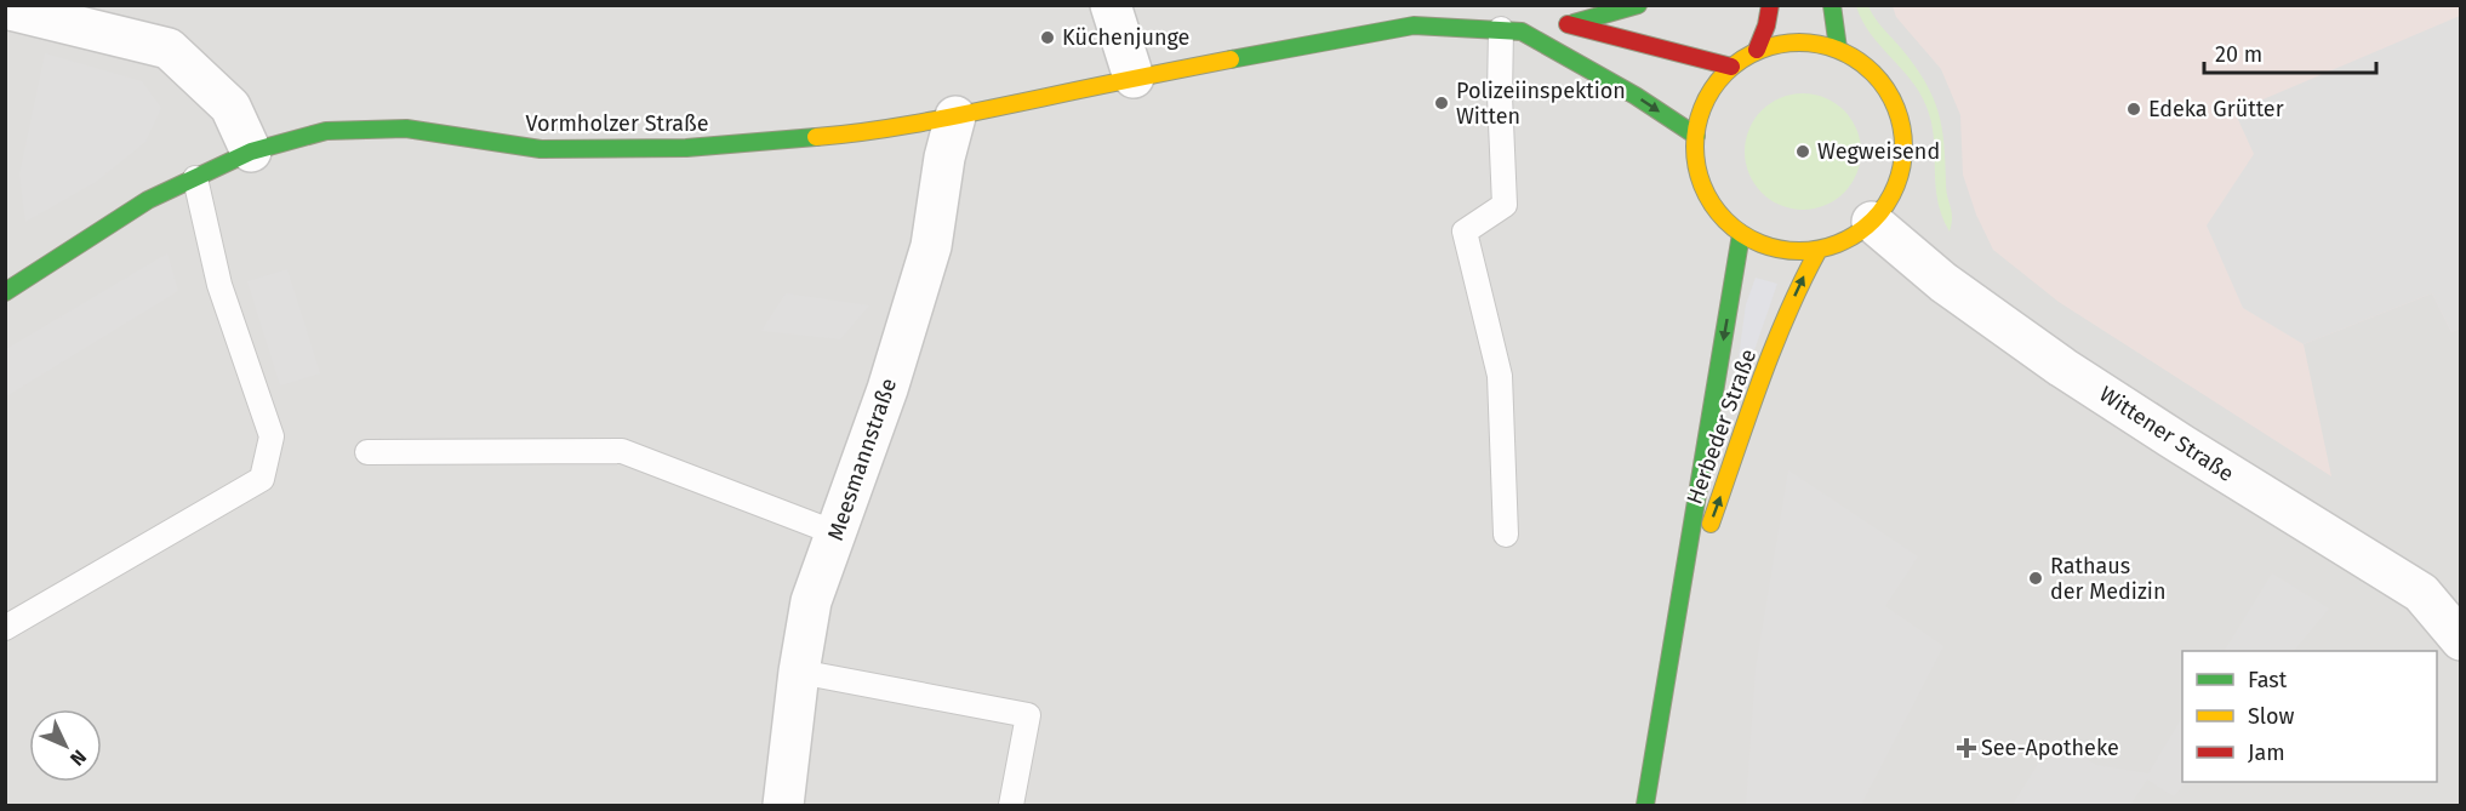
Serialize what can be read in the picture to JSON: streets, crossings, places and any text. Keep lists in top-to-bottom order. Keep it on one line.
{"streets":{"main road":["Vormholzer Straße","Herbeder Straße"],"street":["Wittener Straße","Meesmannstraße"]},"crossings":[["Vormholzer Straße","Meesmannstraße"],["Herbeder Straße","Wittener Straße"]],"places":{"other":["Küchenjunge","Polizeiinspektion Witten","Edeka Grütter","Wegweisend","Rathaus der Medizin"],"health":["See-Apotheke"]},"legend":["Fast","Slow","Jam"],"scale_bar":"20 m","north":"bottom right"}
